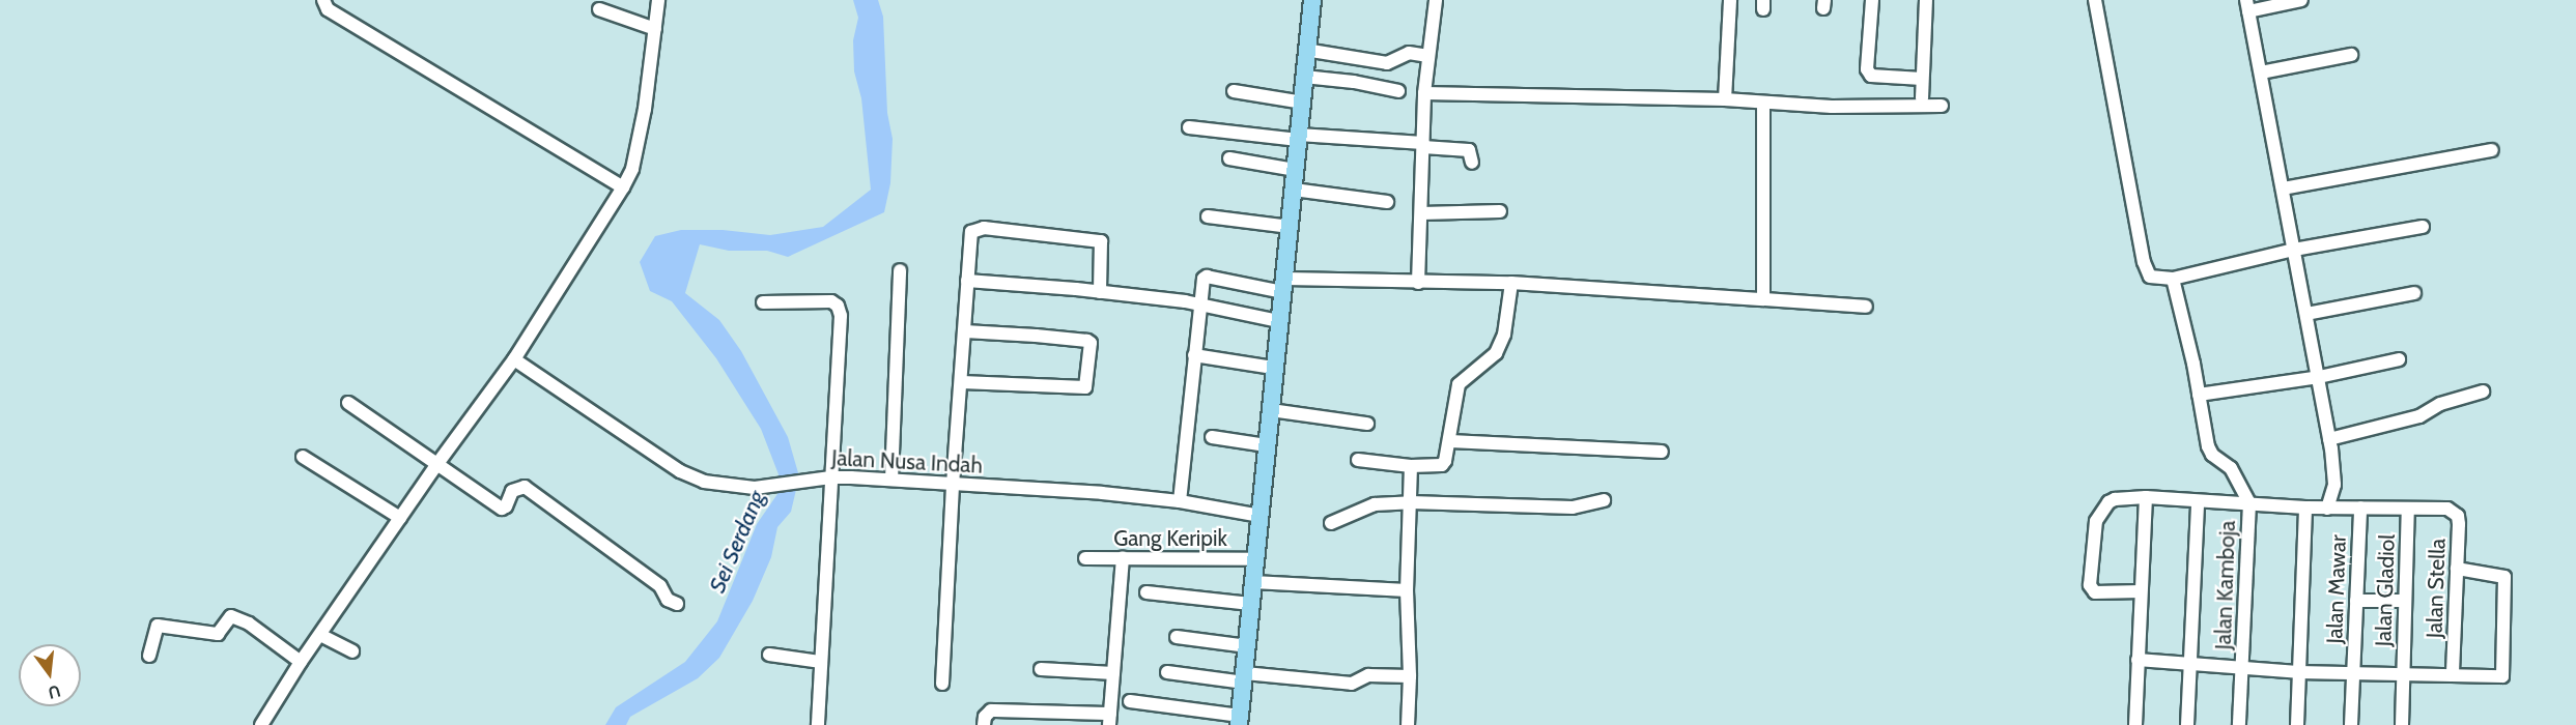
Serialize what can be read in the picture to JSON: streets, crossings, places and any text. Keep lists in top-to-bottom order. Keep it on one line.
{"streets":{"street":["Jalan Nusa Indah","Gang Keripik","Jalan Kamboja","Jalan Stella","Jalan Mawar","Jalan Gladiol"]},"crossings":[["Jalan Stella","Jalan Gladiol"]],"water":["Sei Serdang"],"north":"bottom"}
